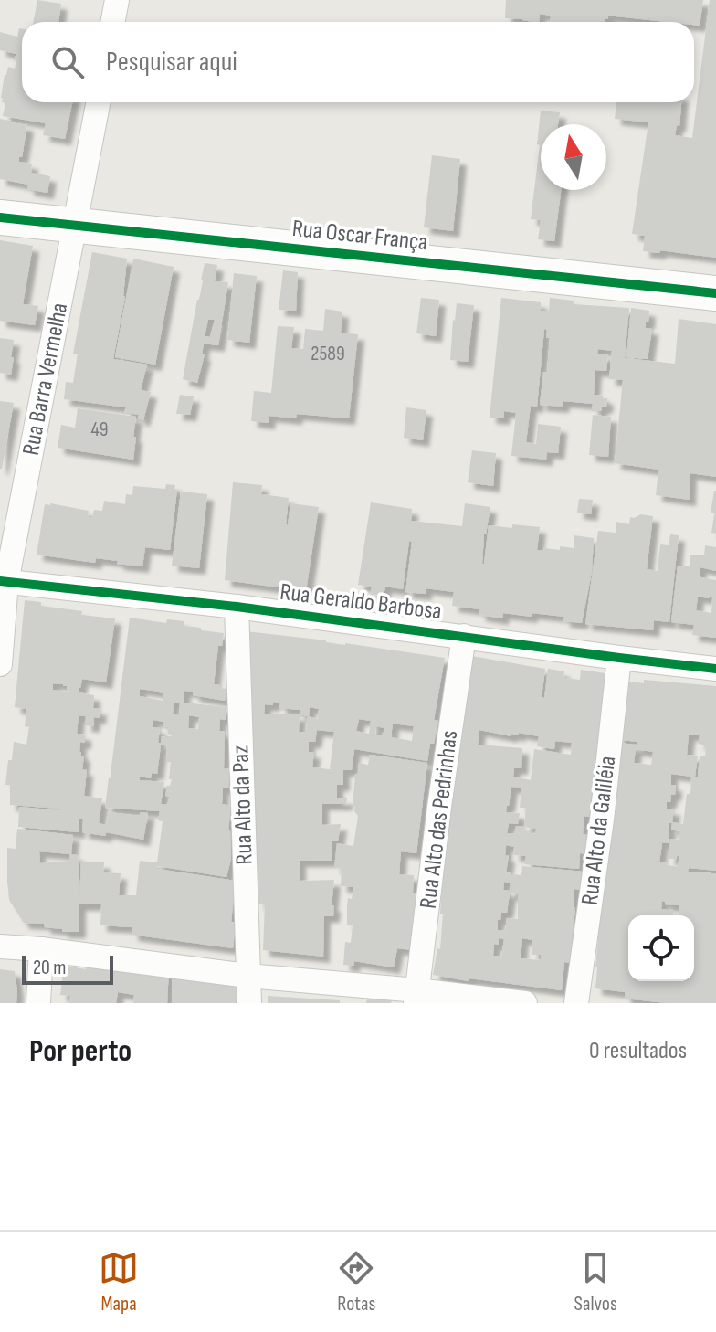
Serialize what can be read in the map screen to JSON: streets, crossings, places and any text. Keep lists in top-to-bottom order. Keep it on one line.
{"streets":{"street":["Rua Oscar França","Rua Barra Vermelha","Rua Geraldo Barbosa","Rua Alto da Paz","Rua Alto das Pedrinhas","Rua Alto da Galiléia"]},"crossings":[["Rua Oscar França","Rua Barra Vermelha"],["Rua Barra Vermelha","Rua Geraldo Barbosa"],["Rua Geraldo Barbosa","Rua Alto da Paz"],["Rua Geraldo Barbosa","Rua Alto das Pedrinhas"],["Rua Geraldo Barbosa","Rua Alto da Galiléia"]],"house_numbers":["2589","49"],"scale_bar":"20 m","north":"top","page":{"search":"Pesquisar aqui","scale":"20 m","heading":["Por perto","0 resultados"],"nav":["Mapa","Rotas","Salvos"]}}
